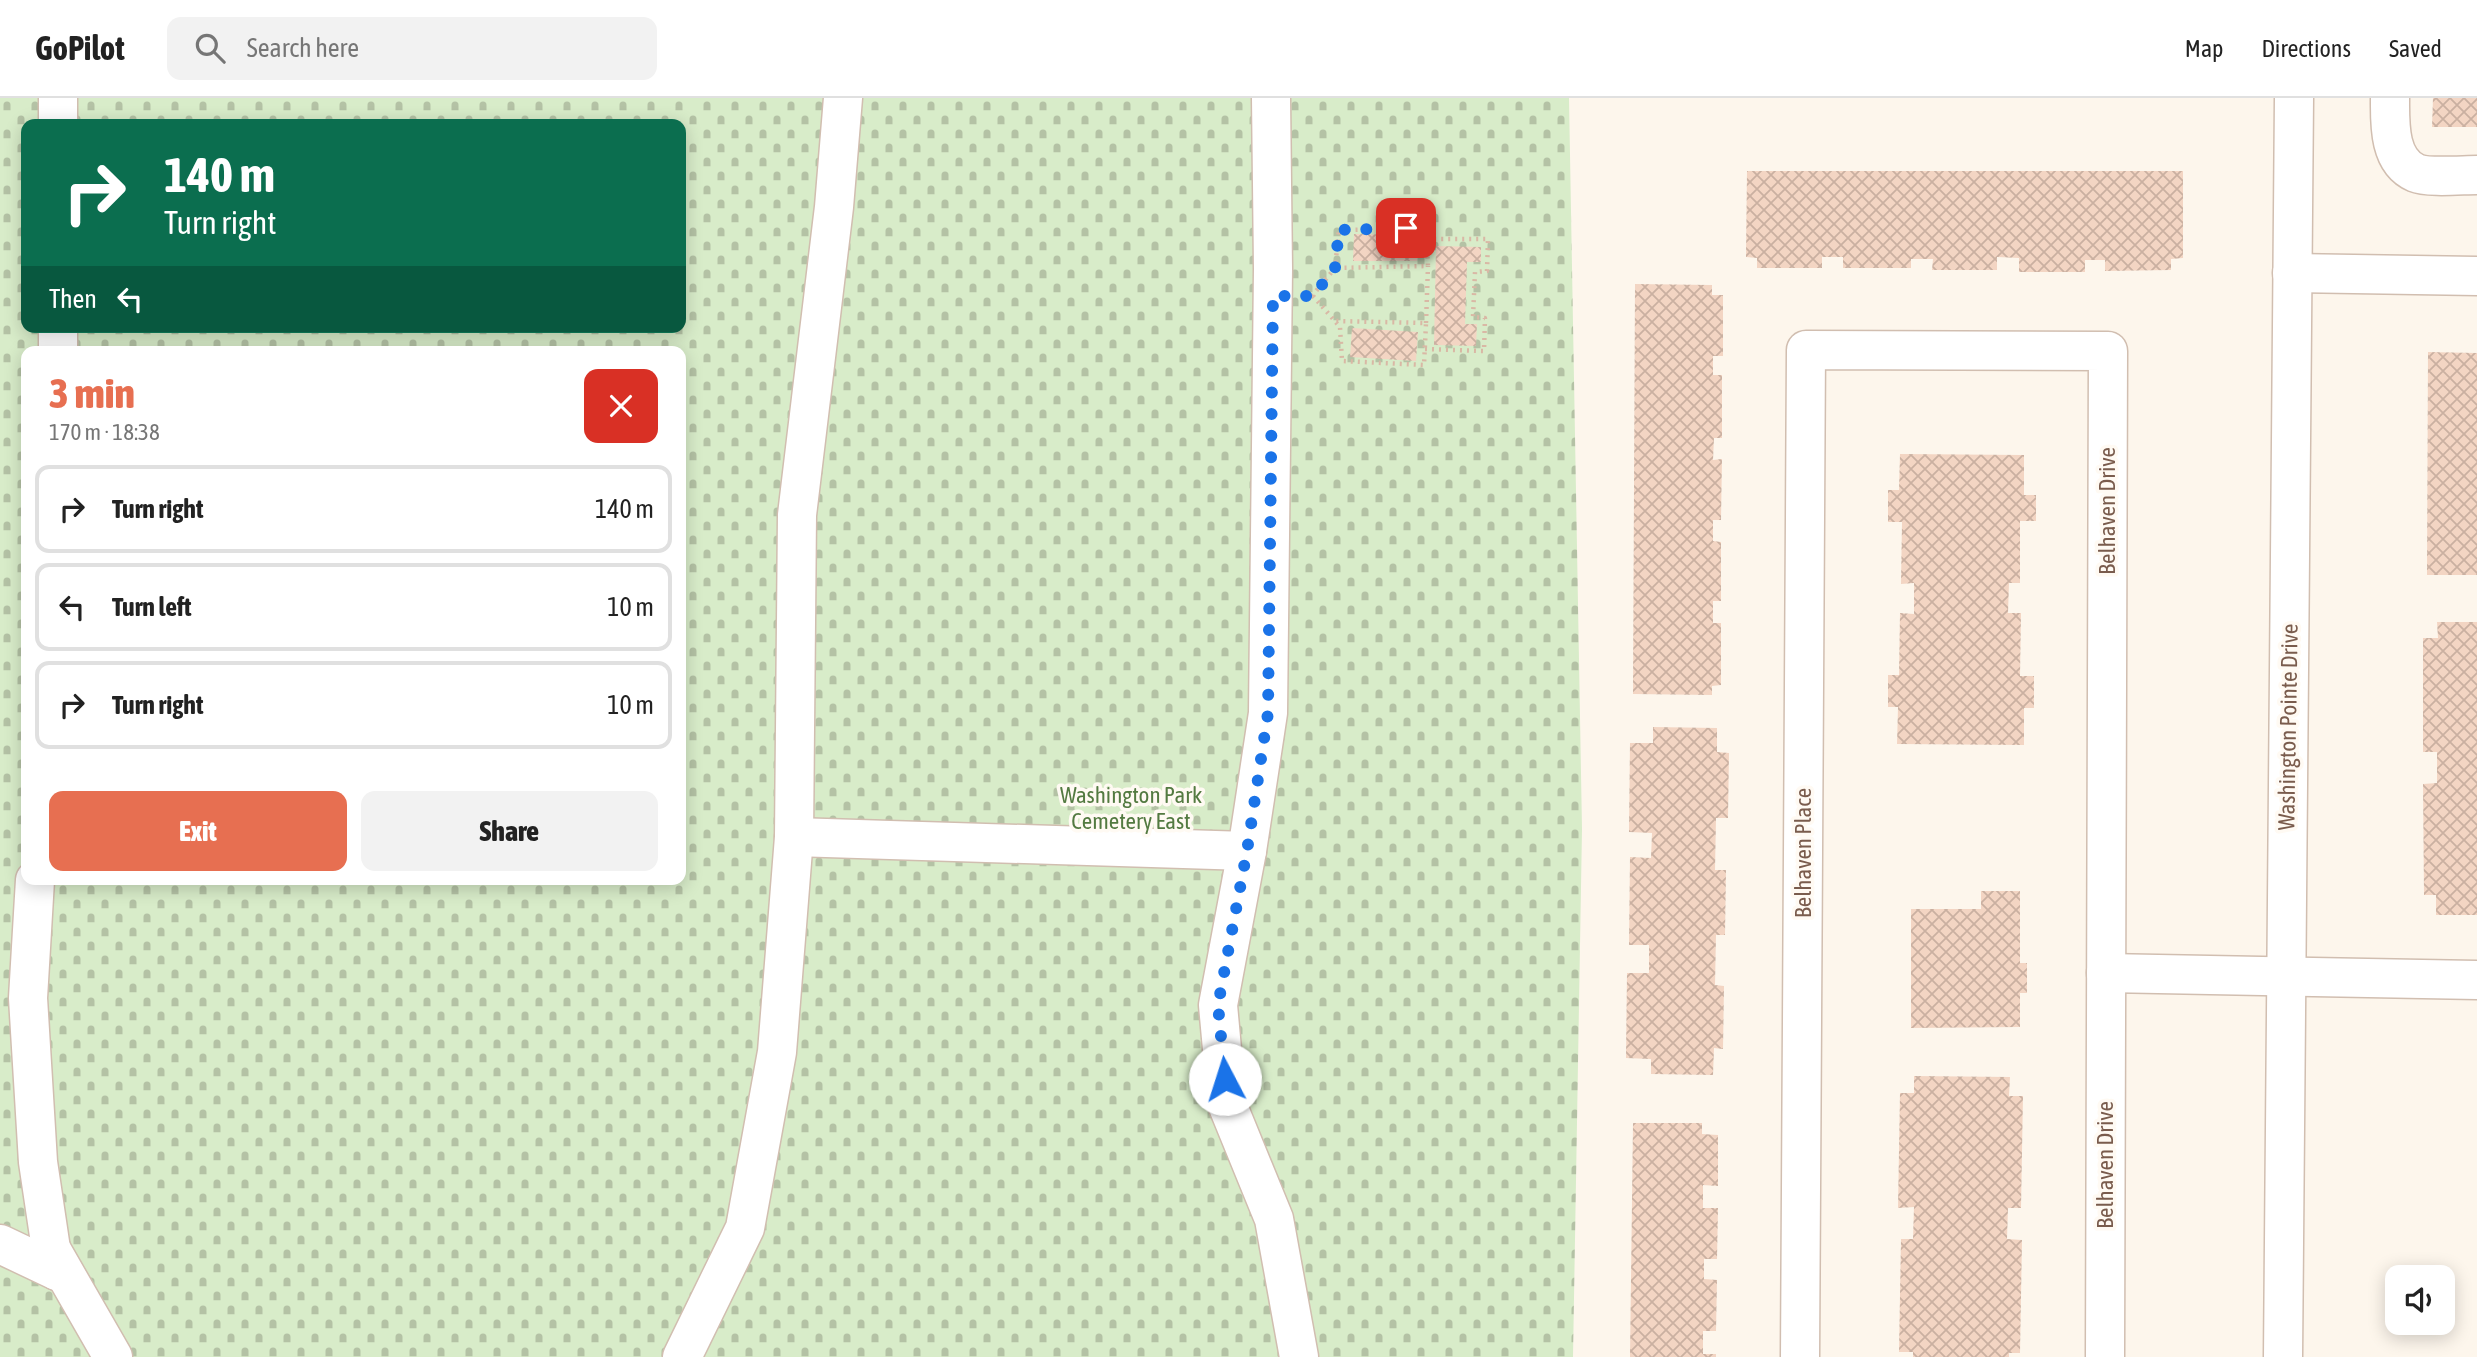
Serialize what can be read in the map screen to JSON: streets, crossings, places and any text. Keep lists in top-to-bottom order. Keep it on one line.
{"streets":{"street":["Belhaven Drive","Washington Pointe Drive","Belhaven Place"]},"crossings":[["Belhaven Drive","Belhaven Place"]],"parks":["Washington Park Cemetery East"],"page":{"header":"GoPilot","search":"Search here","nav":["Map","Directions","Saved"],"turn":["140 m","Turn right"],"then":"Then","heading":["3 min","170 m · 18:38"],"list":[{"name":"Turn right","value":"140 m"},{"name":"Turn left","value":"10 m"},{"name":"Turn right","value":"10 m"}],"buttons":["Exit","Share"]}}
